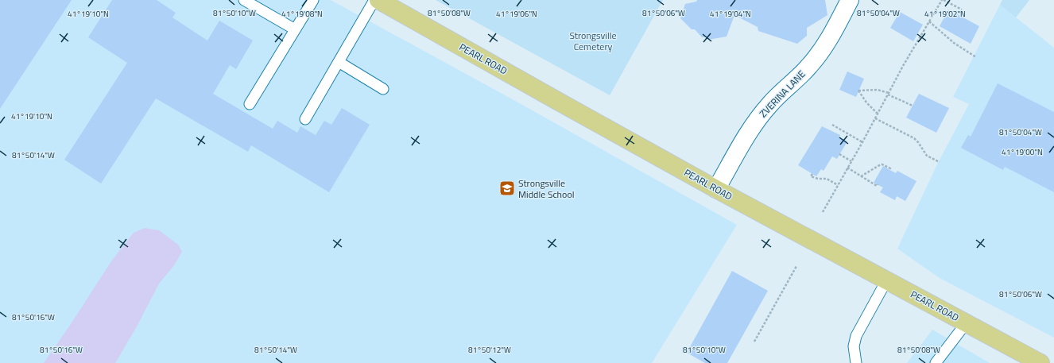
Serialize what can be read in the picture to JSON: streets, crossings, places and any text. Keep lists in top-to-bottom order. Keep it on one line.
{"streets":{"main road":["PEARL ROAD"],"street":["ZVERINA LANE"]},"crossings":[["PEARL ROAD","ZVERINA LANE"]],"parks":["Strongsville Cemetery"],"places":{"school or university":["Strongsville Middle School"]},"coordinates":["81°50'04\"W","81°50'10\"W","81°50'08\"W","81°50'06\"W","41°19'06\"N","41°19'10\"N","41°19'08\"N","41°19'04\"N","41°19'02\"N","41°19'00\"N","81°50'14\"W","81°50'16\"W","81°50'12\"W"]}
